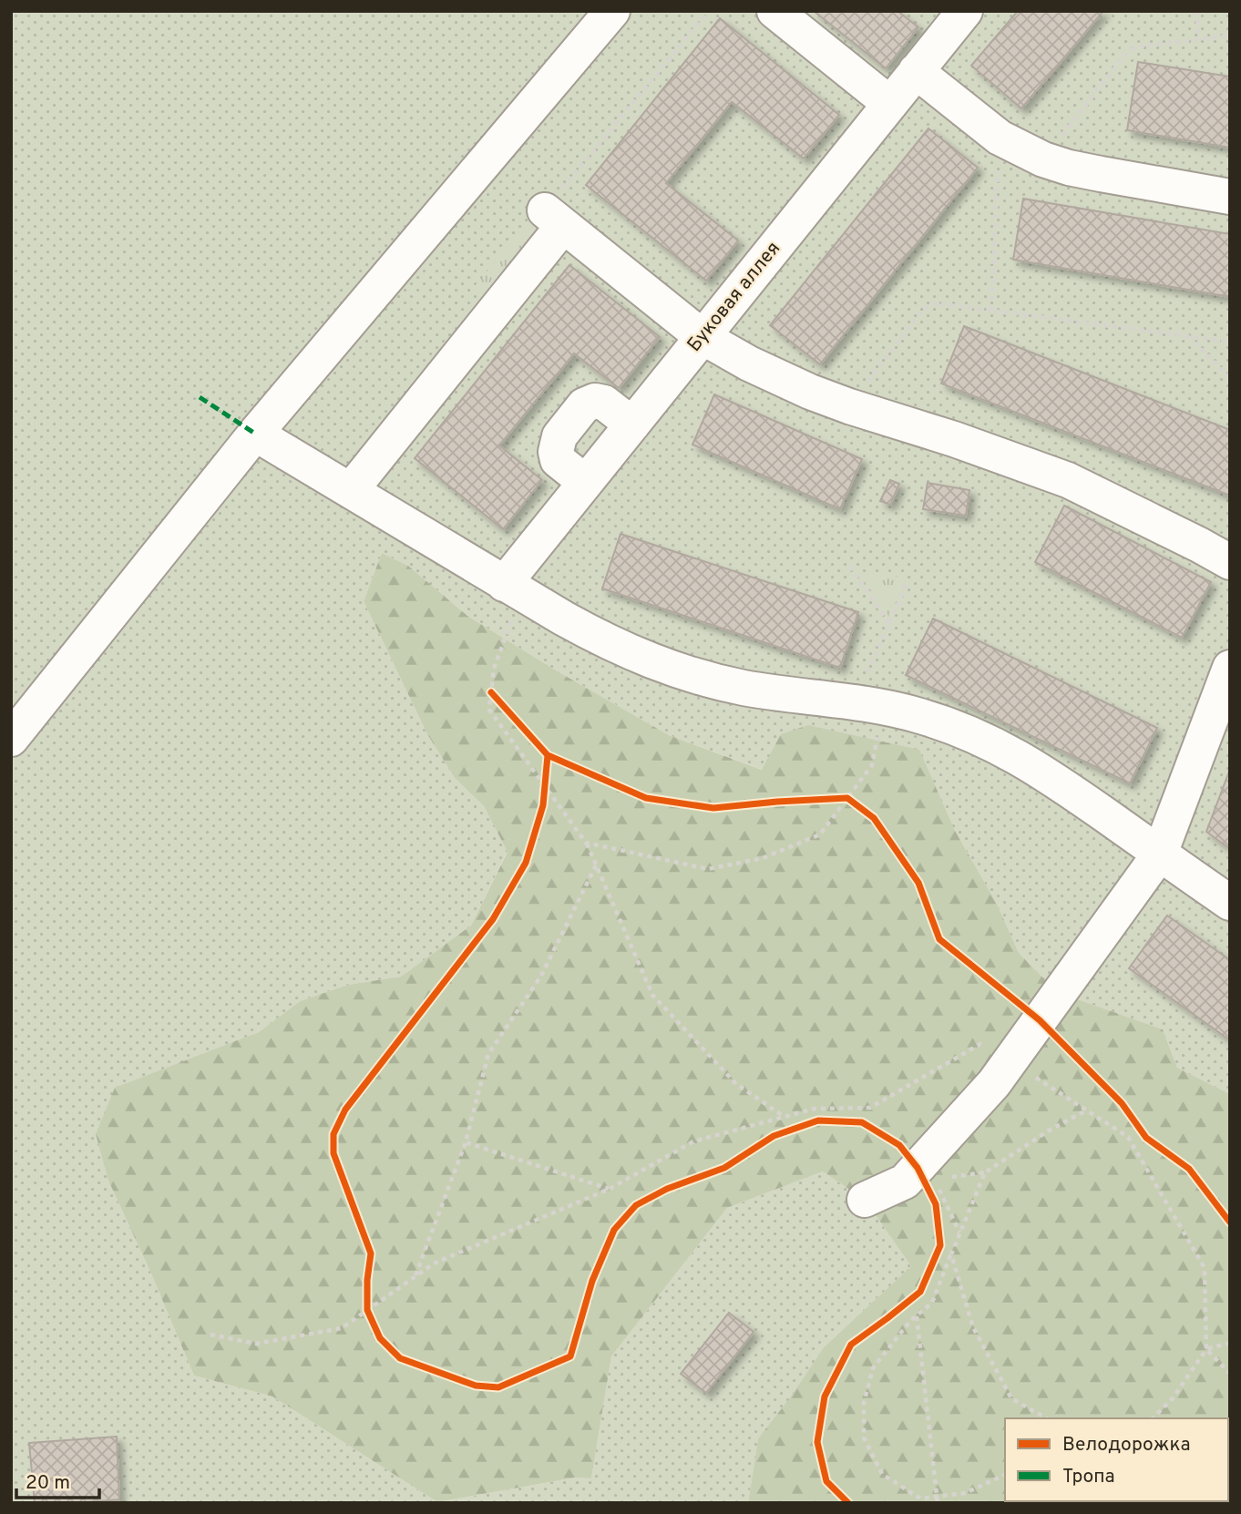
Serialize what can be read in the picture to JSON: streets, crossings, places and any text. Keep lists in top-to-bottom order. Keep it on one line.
{"streets":{"lane":["Буковая аллея"]},"legend":["Велодорожка","Тропа"],"scale_bar":"20 m"}
